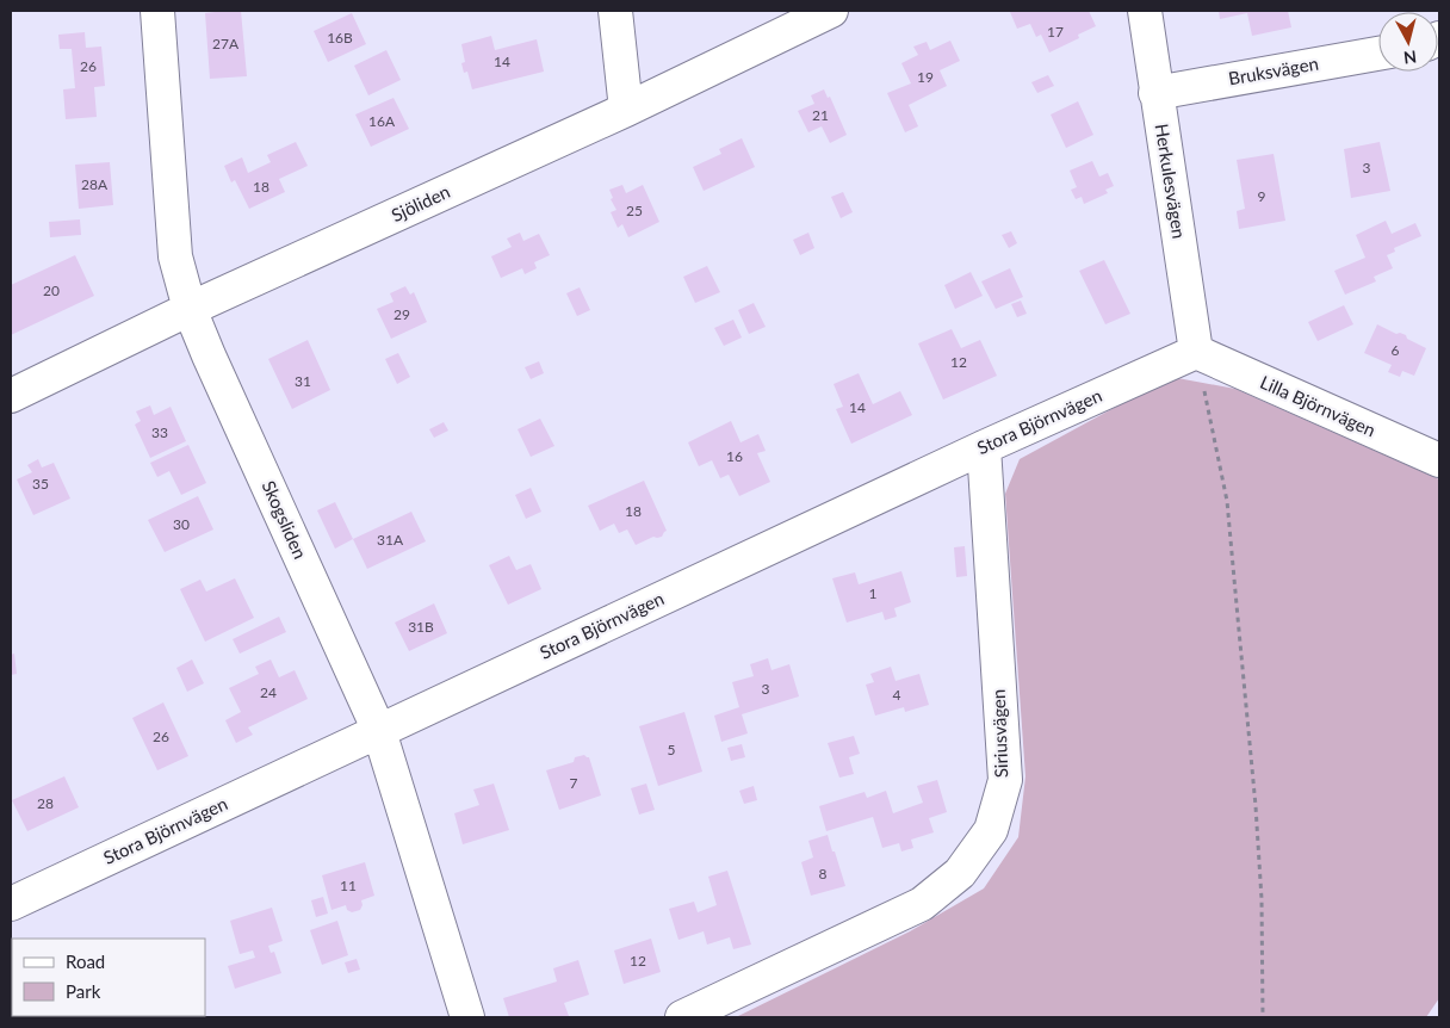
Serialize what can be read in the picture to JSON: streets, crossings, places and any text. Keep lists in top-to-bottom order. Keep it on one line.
{"streets":{"street":["Bruksvägen","Herkulesvägen","Sjöliden","Lilla Björnvägen","Stora Björnvägen","Skogsliden","Siriusvägen"]},"crossings":[["Bruksvägen","Herkulesvägen"],["Herkulesvägen","Lilla Björnvägen"],["Herkulesvägen","Stora Björnvägen"],["Sjöliden","Skogsliden"],["Lilla Björnvägen","Stora Björnvägen"],["Stora Björnvägen","Skogsliden"],["Stora Björnvägen","Siriusvägen"]],"house_numbers":["17","16B","27A","14","26","19","21","16A","3","28A","18","9","25","20","29","6","12","31","14","33","16","35","18","30","31A","1","31B","3","24","4","26","5","7","28","8","11","12"],"legend":["Road","Park"],"north":"bottom"}
